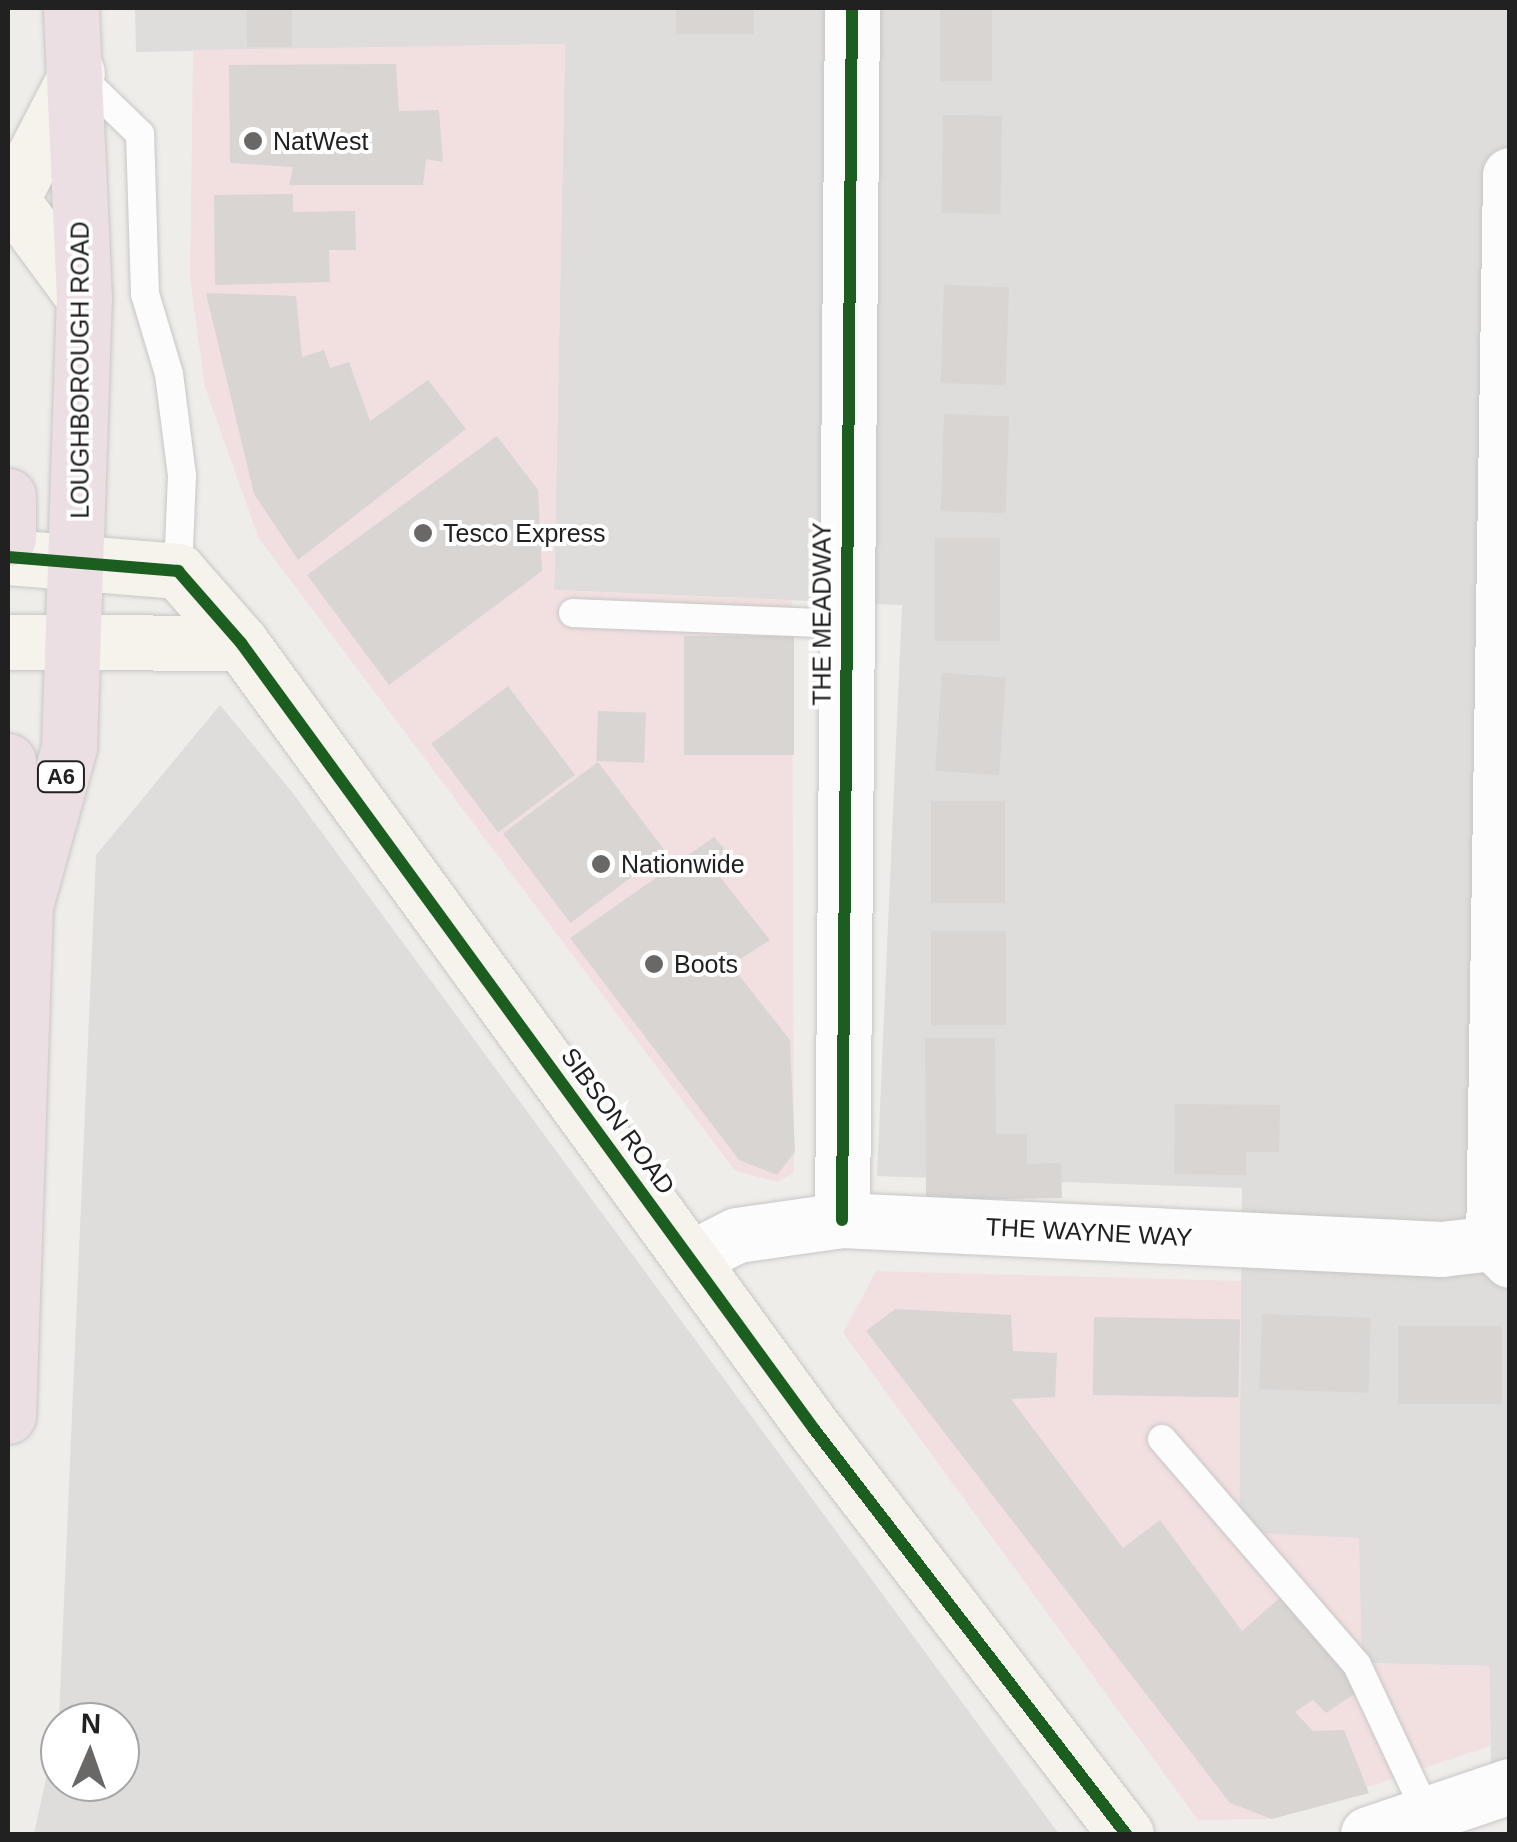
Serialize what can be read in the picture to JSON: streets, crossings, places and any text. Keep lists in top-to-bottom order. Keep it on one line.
{"streets":{"highway":["LOUGHBOROUGH ROAD","A6"],"street":["THE MEADWAY","SIBSON ROAD","THE WAYNE WAY"]},"crossings":[["THE MEADWAY","THE WAYNE WAY"],["SIBSON ROAD","THE WAYNE WAY"]],"places":["NatWest","Tesco Express","Nationwide","Boots"],"north":"top"}
